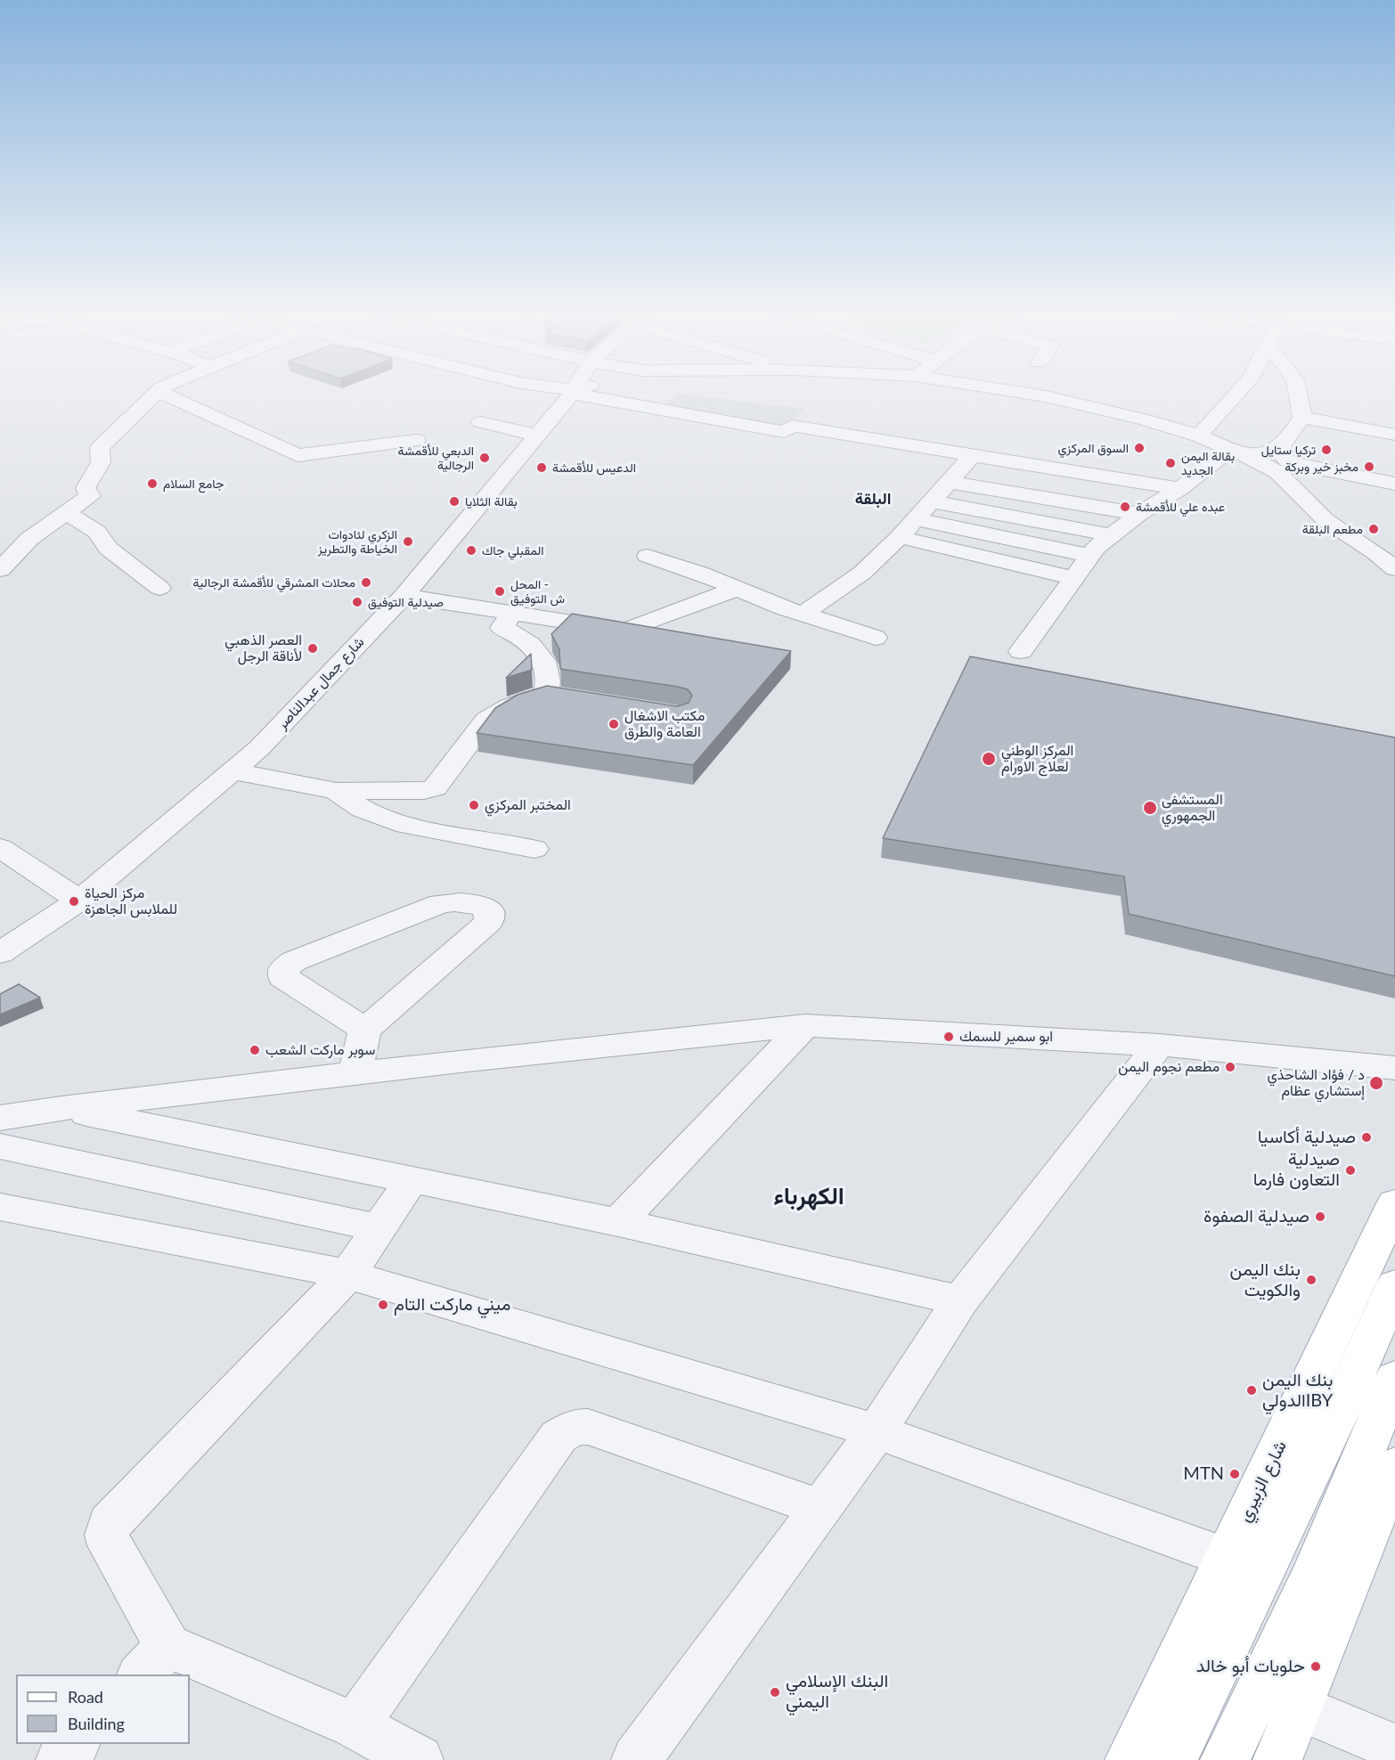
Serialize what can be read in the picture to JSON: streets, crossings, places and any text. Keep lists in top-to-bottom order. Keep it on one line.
{"streets":{"main road":["شارع الزبيري"],"street":["شارع جمال عبدالناصر"]},"districts":["البلقة","الكهرباء"],"places":["السوق المركزي","تركيا ستايل","الدبعي للأقمشة الرجالية","بقالة اليمن الجديد","مخبز خير وبركة","الدعيس للأقمشة","جامع السلام","بقالة الثلايا","عبده علي للأقمشة","مطعم البلقة","الزكري لئادوات الخياطة والتطريز","المقبلي جاك","محلات المشرقي للأقمشة الرجالية","المحل - ش التوفيق","صيدلية التوفيق","العصر الذهبي لأناقة الرجل","مكتب الاشغال العامة والطرق","المركز الوطني لعلاج الاورام","المختبر المركزي","المستشفى الجمهوري","مركز الحياة للملابس الجاهزة","ابو سمير للسمك","سوبر ماركت الشعب","مطعم نجوم اليمن","د / فؤاد الشاحذي إستشاري عظام","صيدلية أكاسيا","صيدلية التعاون فارما","صيدلية الصفوة","بنك اليمن والكويت","ميني ماركت التام","بنك اليمن الدوليIBY","MTN","حلويات أبو خالد","البنك الإسلامي اليمني"],"legend":["Road","Building"]}
